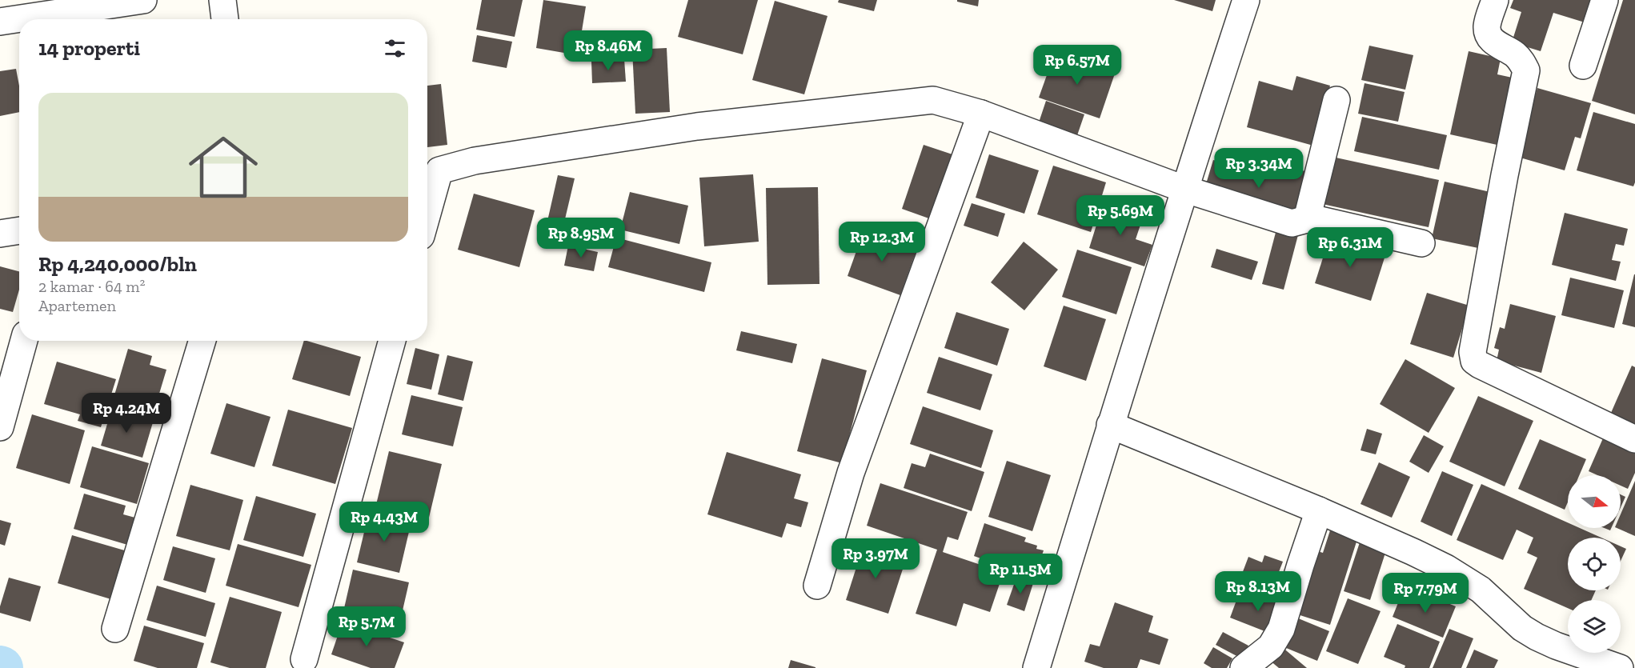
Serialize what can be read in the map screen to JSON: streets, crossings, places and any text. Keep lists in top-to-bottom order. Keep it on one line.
{"north":"right","page":{"heading":"14 properti","price":["Rp 8.46M","Rp 6.57M","Rp 3.34M","Rp 5.69M","Rp 8.95M","Rp 12.3M","Rp 6.31M","Rp 4.24M","Rp 4.43M","Rp 3.97M","Rp 11.5M","Rp 8.13M","Rp 7.79M","Rp 5.7M"],"list":[{"name":"Rp 4,240,000/bln","note":"2 kamar · 64 m² · Apartemen"}]}}
